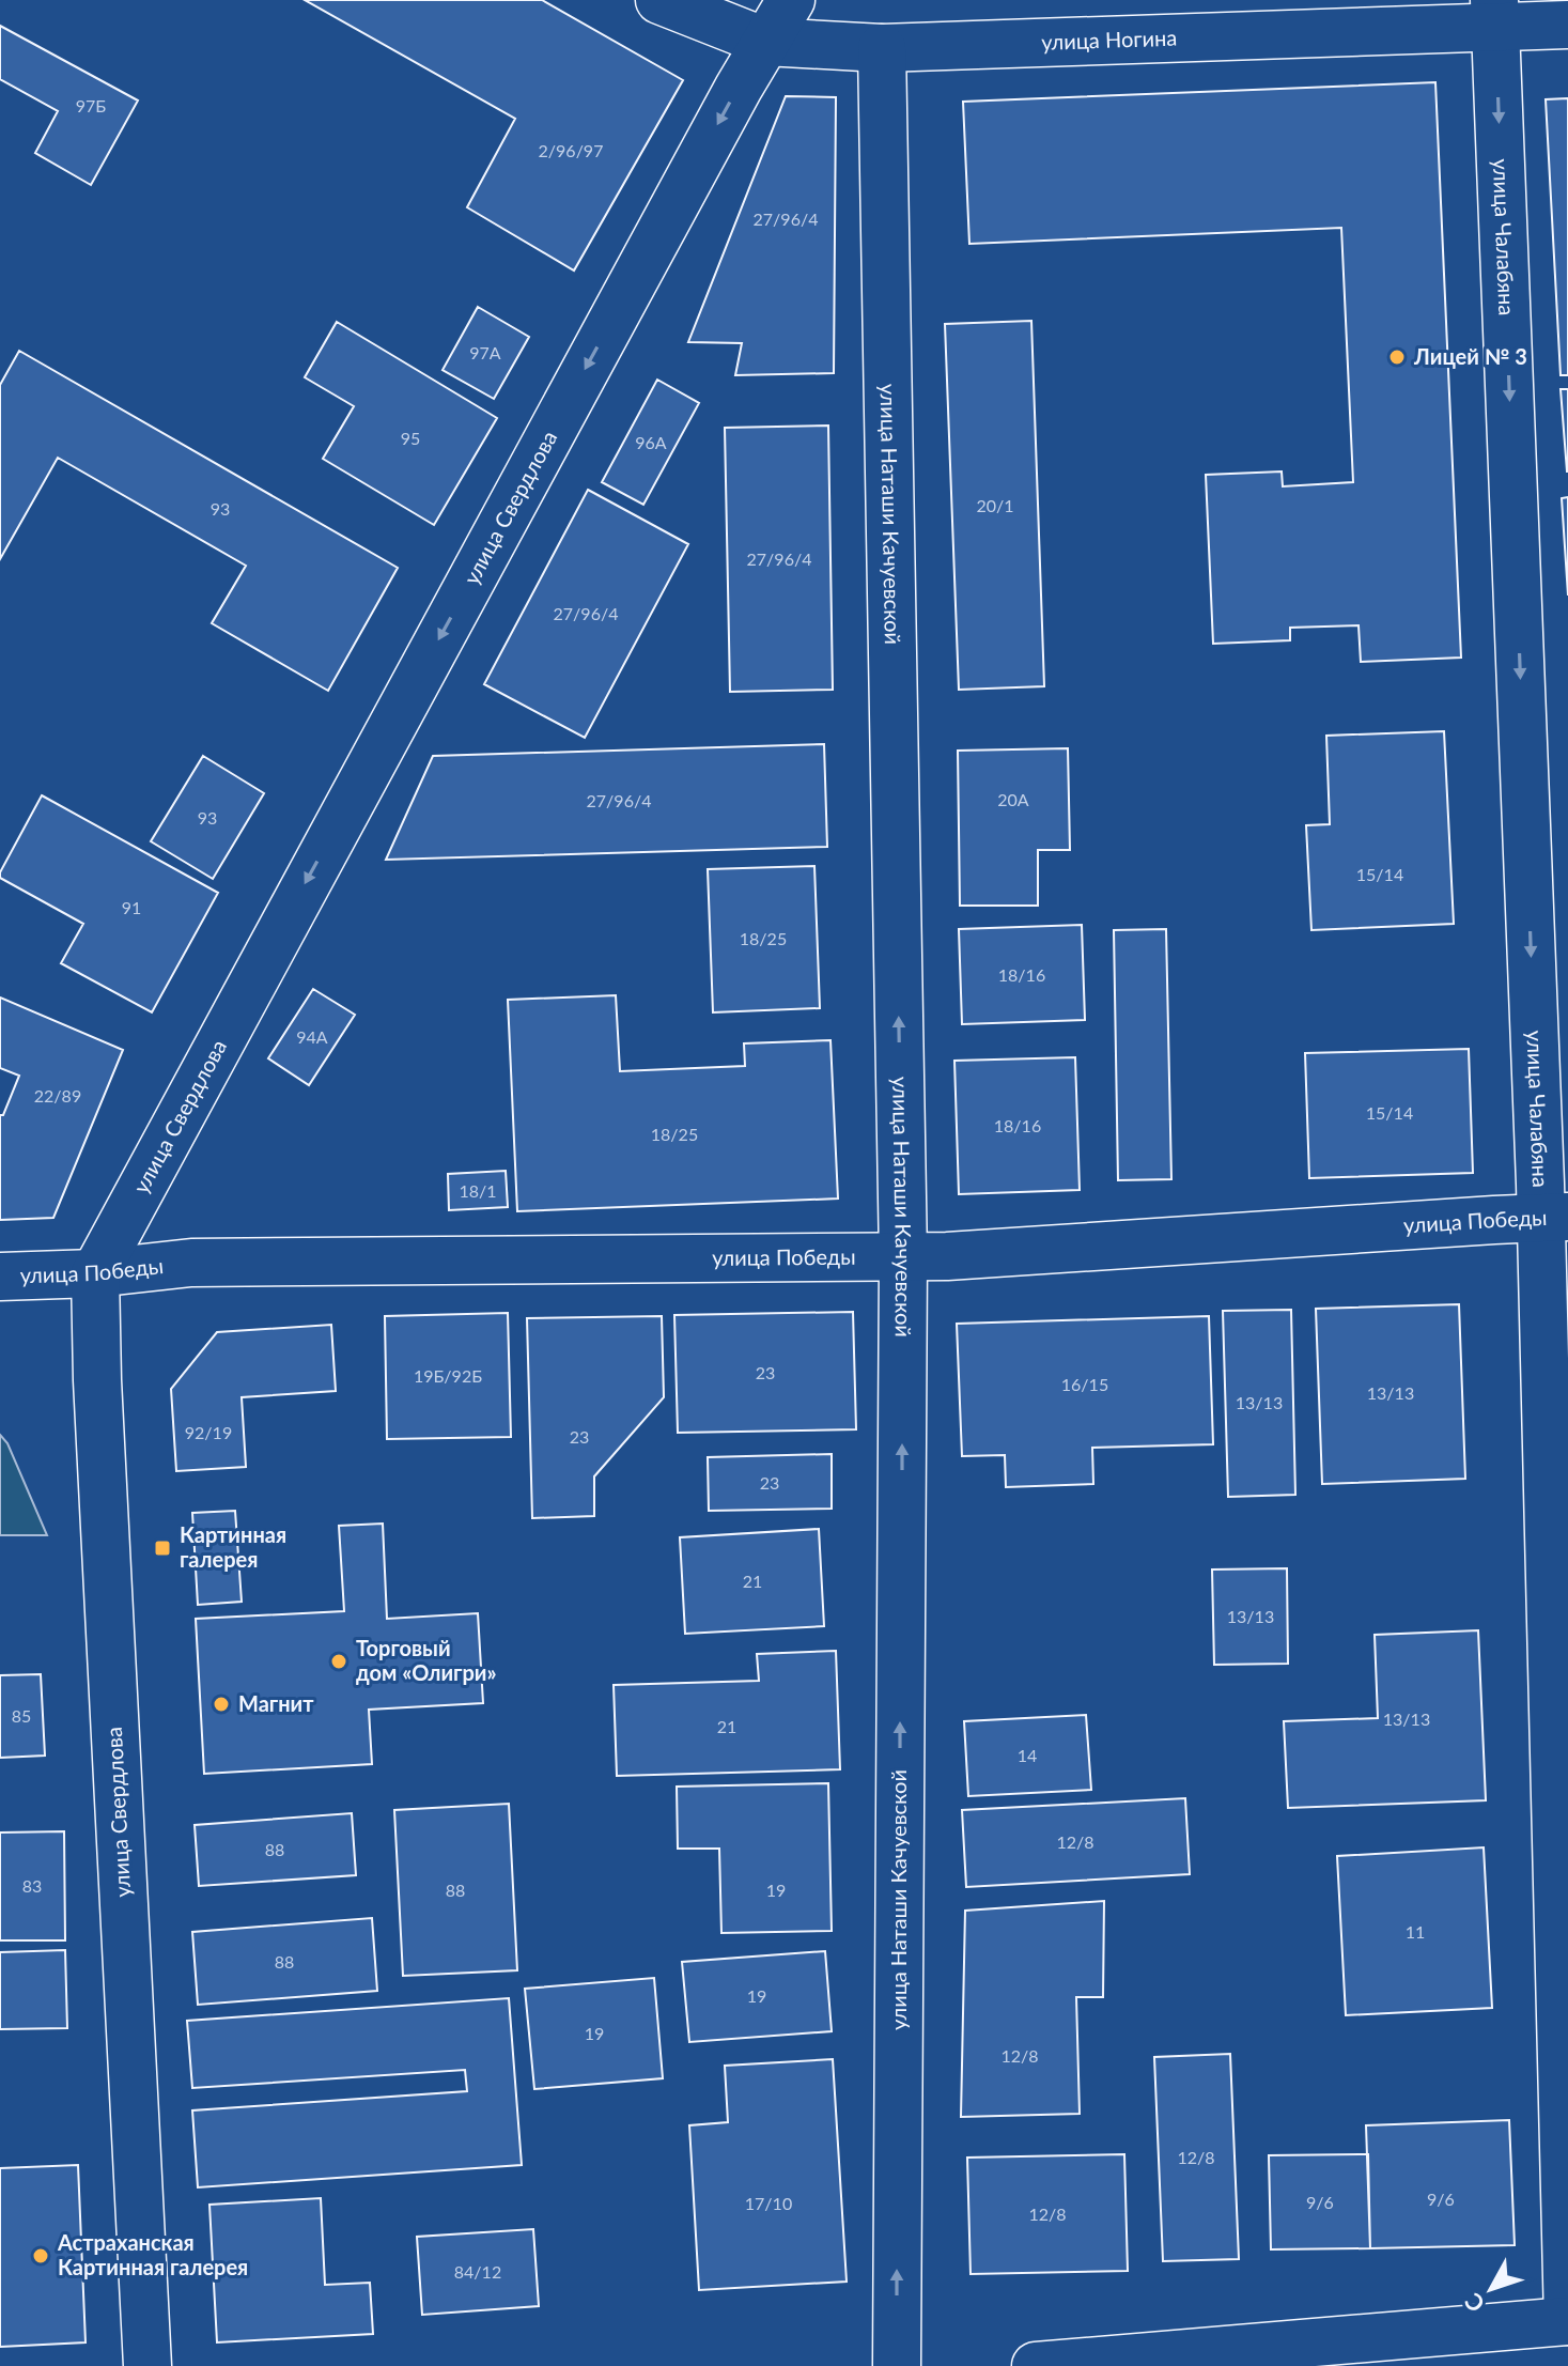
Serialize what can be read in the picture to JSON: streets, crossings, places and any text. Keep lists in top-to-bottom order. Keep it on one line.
{"streets":{"street":["улица Ногина","улица Чалабяна","улица Свердлова","улица Наташи Качуевской","улица Победы"]},"crossings":[["улица Ногина","улица Чалабяна"],["улица Ногина","улица Свердлова"],["улица Ногина","улица Наташи Качуевской"],["улица Чалабяна","улица Победы"],["улица Свердлова","улица Победы"],["улица Наташи Качуевской","улица Победы"]],"one_way":["улица Чалабяна","улица Свердлова","улица Наташи Качуевской"],"places":{"other":["Лицей № 3","Торговый дом «Олигри»","Магнит","Астраханская Картинная галерея"],"transit":["Картинная галерея"]},"house_numbers":["97Б","2/96/97","27/96/4","97А","95","96А","20/1","93","27/96/4","27/96/4","20А","27/96/4","93","15/14","91","18/25","18/16","94А","22/89","15/14","18/16","18/25","18/1","23","19Б/92Б","16/15","13/13","13/13","92/19","23","23","21","13/13","85","13/13","21","14","12/8","88","83","88","19","11","88","19","19","12/8","12/8","9/6","9/6","17/10","12/8","84/12"],"north":"bottom left"}
